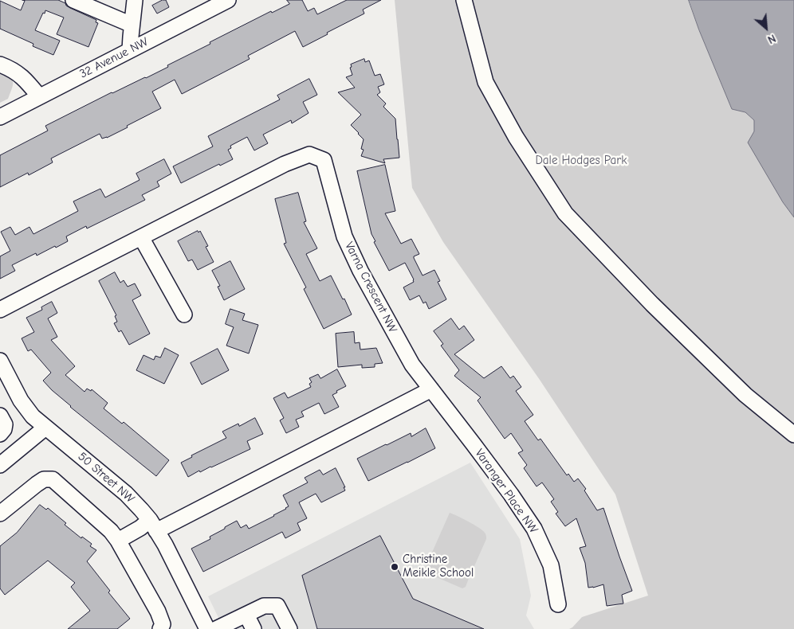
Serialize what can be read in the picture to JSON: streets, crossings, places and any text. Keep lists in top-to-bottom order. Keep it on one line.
{"streets":{"street":["32 Avenue NW","Varna Crescent NW","50 Street NW","Varanger Place NW"]},"crossings":[["Varna Crescent NW","Varanger Place NW"]],"parks":["Dale Hodges Park"],"places":["Christine Meikle School"],"north":"bottom right"}
